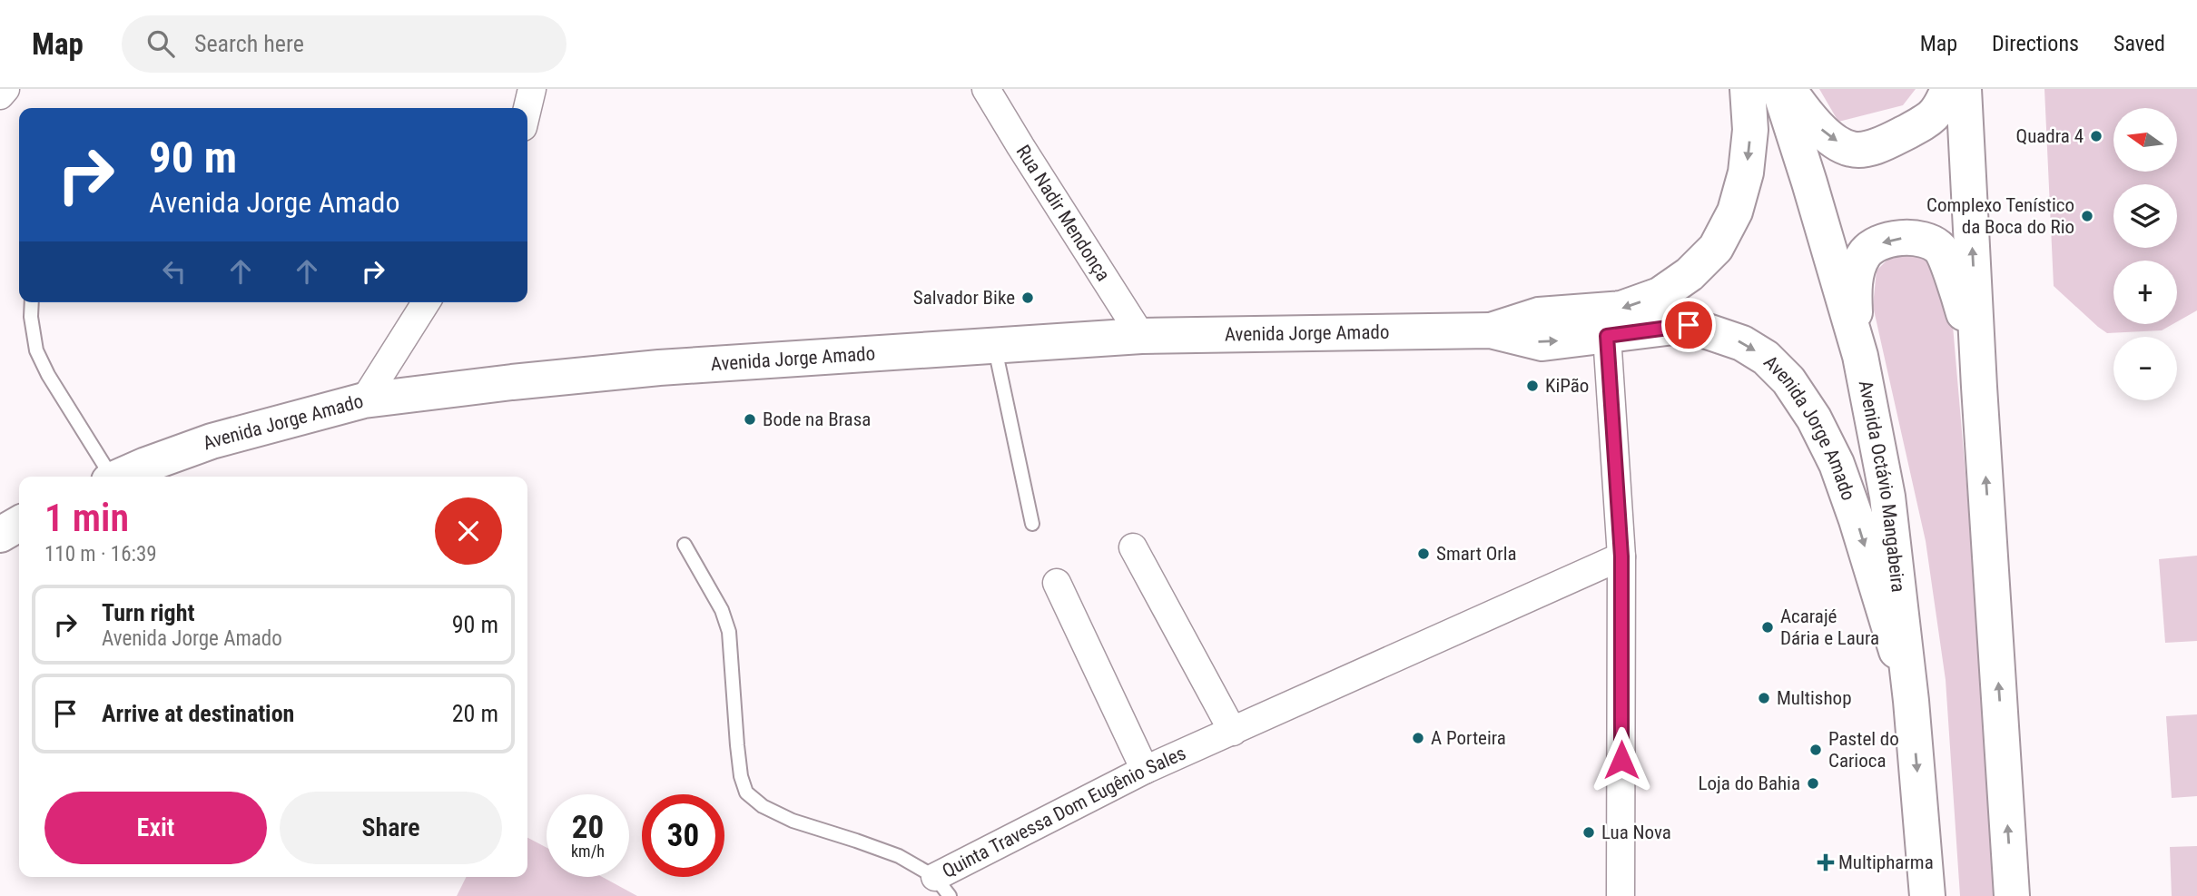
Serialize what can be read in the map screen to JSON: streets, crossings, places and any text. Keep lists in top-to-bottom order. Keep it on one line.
{"streets":{"main road":["Avenida Jorge Amado","Avenida Octávio Mangabeira"],"street":["Rua Nadir Mendonça","Quinta Travessa Dom Eugênio Sales"]},"crossings":[["Rua Nadir Mendonça","Avenida Jorge Amado"],["Avenida Jorge Amado","Avenida Octávio Mangabeira"]],"places":{"other":["Quadra 4","Complexo Tenístico da Boca do Rio","Salvador Bike","KiPão","Bode na Brasa","Smart Orla","Acarajé Dária e Laura","Multishop","A Porteira","Pastel do Carioca","Loja do Bahia","Lua Nova"],"health":["Multipharma"]},"north":"left","page":{"header":"Map","search":"Search here","nav":["Map","Directions","Saved"],"map_buttons":["+","−"],"turn":["90 m","Avenida Jorge Amado"],"heading":["1 min","110 m · 16:39"],"list":[{"name":"Turn right","note":"Avenida Jorge Amado","value":"90 m"},{"name":"Arrive at destination","value":"20 m"}],"buttons":["Exit","Share"],"speed":"20 km/h","limit":"30"}}
